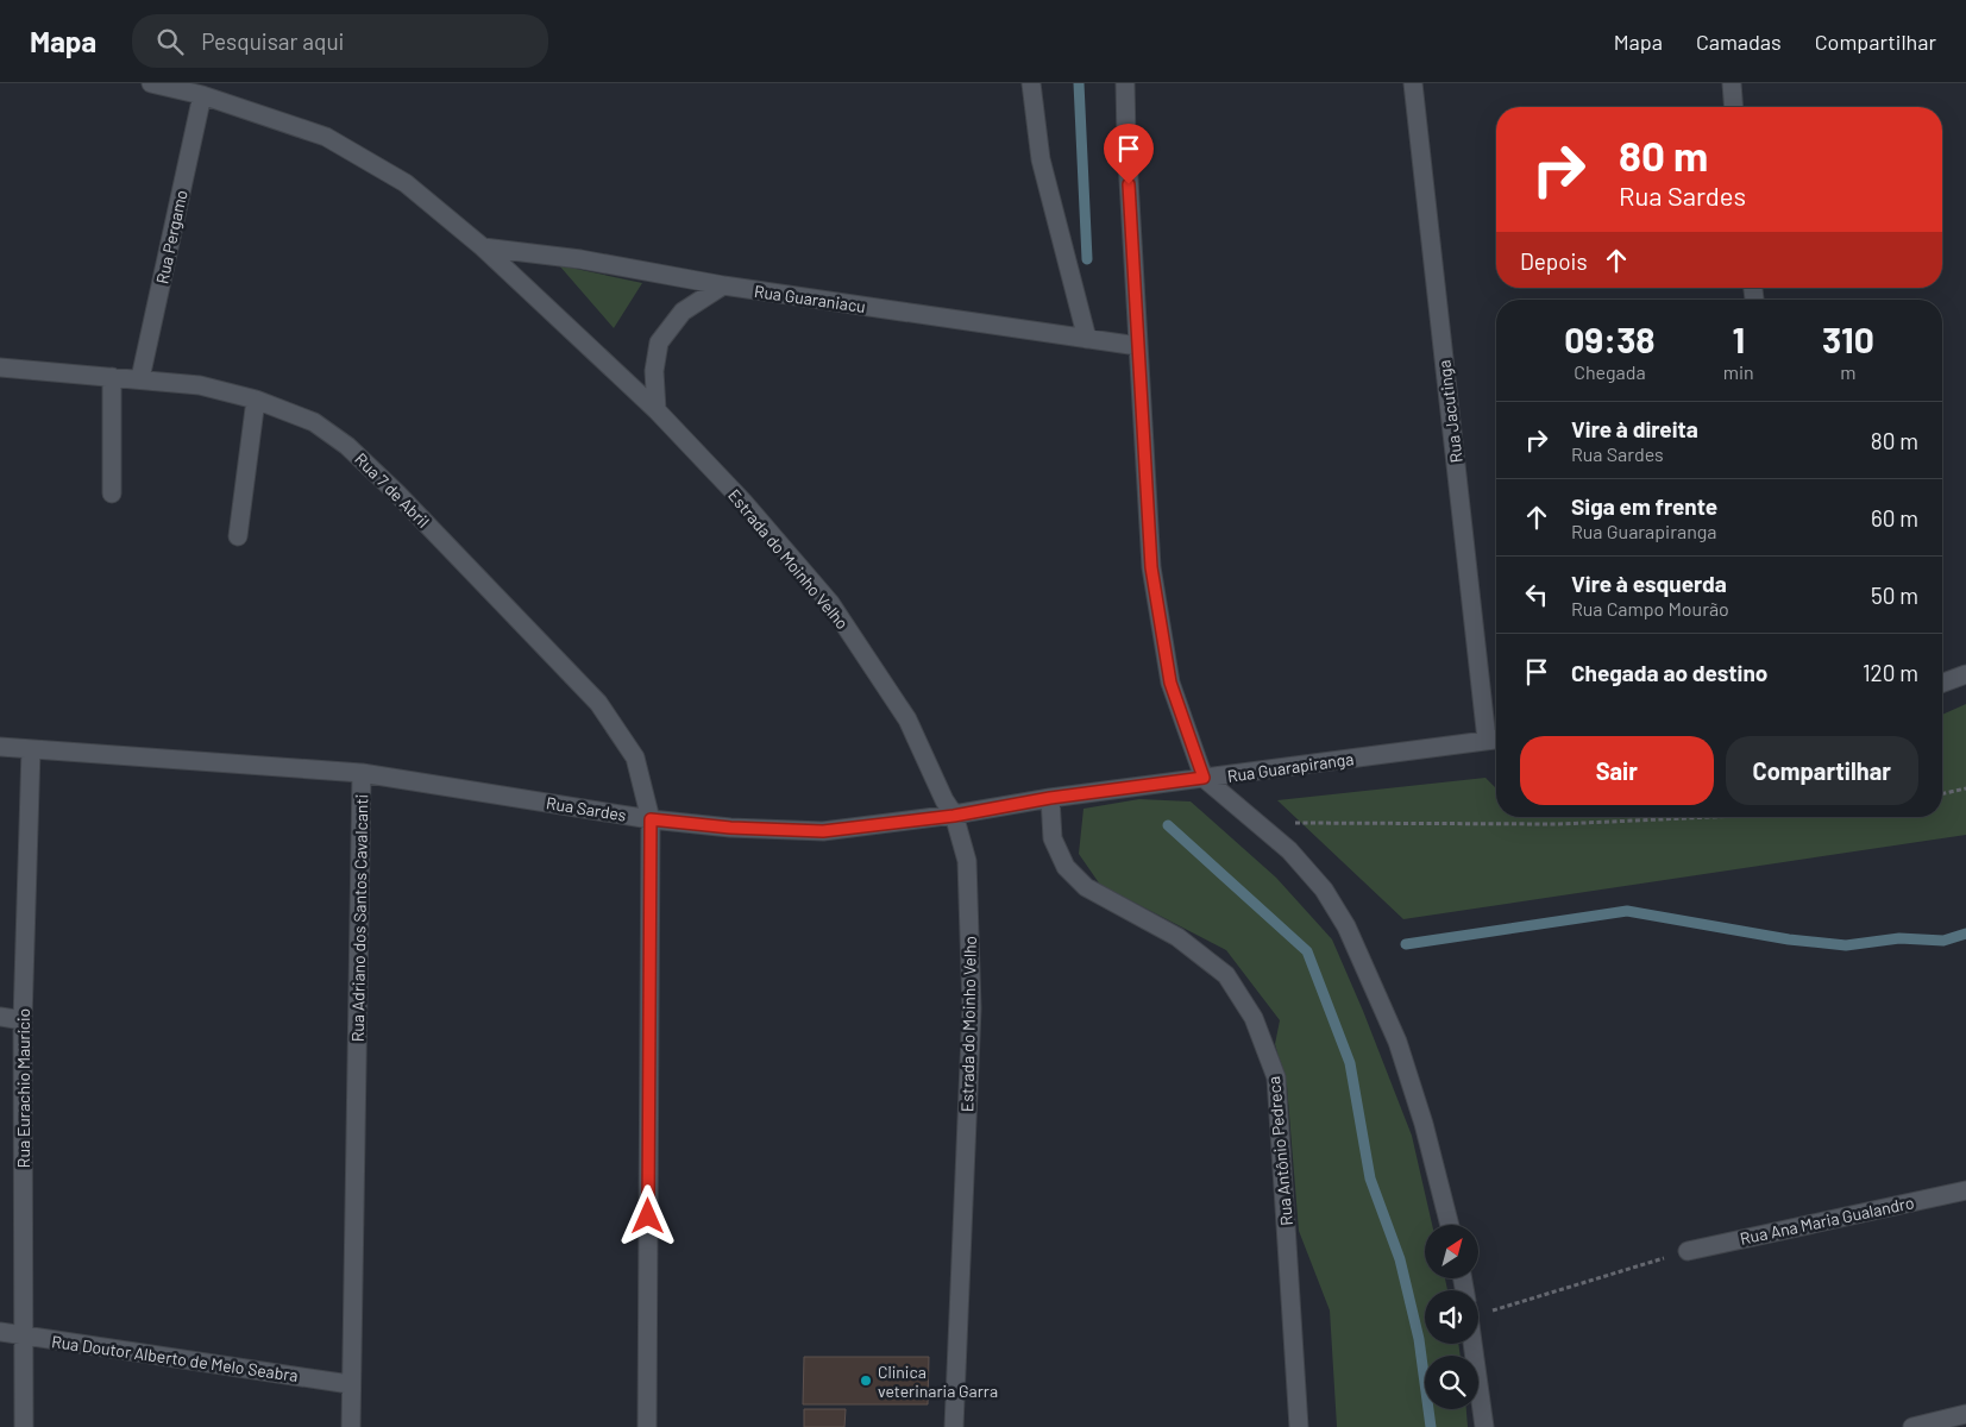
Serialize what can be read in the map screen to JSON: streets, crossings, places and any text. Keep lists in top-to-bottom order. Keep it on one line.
{"streets":{"street":["Rua Pergamo","Rua Guaraniacu","Rua Jacutinga","Rua 7 de Abril","Estrada do Moinho Velho","Rua Guarapiranga","Rua Sardes","Rua Adriano dos Santos Cavalcanti","Rua Eurachio Maurício","Rua Antônio Pedreca","Rua Ana Maria Gualandro","Rua Doutor Alberto de Melo Seabra"]},"crossings":[["Rua Pergamo","Rua 7 de Abril"],["Rua Pergamo","Estrada do Moinho Velho"],["Rua Guaraniacu","Estrada do Moinho Velho"],["Rua Jacutinga","Rua Guarapiranga"],["Rua 7 de Abril","Rua Sardes"],["Estrada do Moinho Velho","Rua Guarapiranga"],["Estrada do Moinho Velho","Rua Sardes"],["Rua Guarapiranga","Rua Sardes"],["Rua Guarapiranga","Rua Antônio Pedreca"],["Rua Sardes","Rua Adriano dos Santos Cavalcanti"],["Rua Adriano dos Santos Cavalcanti","Rua Eurachio Maurício"],["Rua Adriano dos Santos Cavalcanti","Rua Doutor Alberto de Melo Seabra"],["Rua Eurachio Maurício","Rua Doutor Alberto de Melo Seabra"]],"places":["Clinica veterinaria Garra"],"north":"top right","page":{"header":"Mapa","search":"Pesquisar aqui","nav":["Mapa","Camadas","Compartilhar"],"turn":["80 m","Rua Sardes"],"then":"Depois","eta":["09:38","Chegada","1","min","310","m"],"list":[{"name":"Vire à direita","note":"Rua Sardes","value":"80 m"},{"name":"Siga em frente","note":"Rua Guarapiranga","value":"60 m"},{"name":"Vire à esquerda","note":"Rua Campo Mourão","value":"50 m"},{"name":"Chegada ao destino","value":"120 m"}],"buttons":["Sair","Compartilhar"]}}
